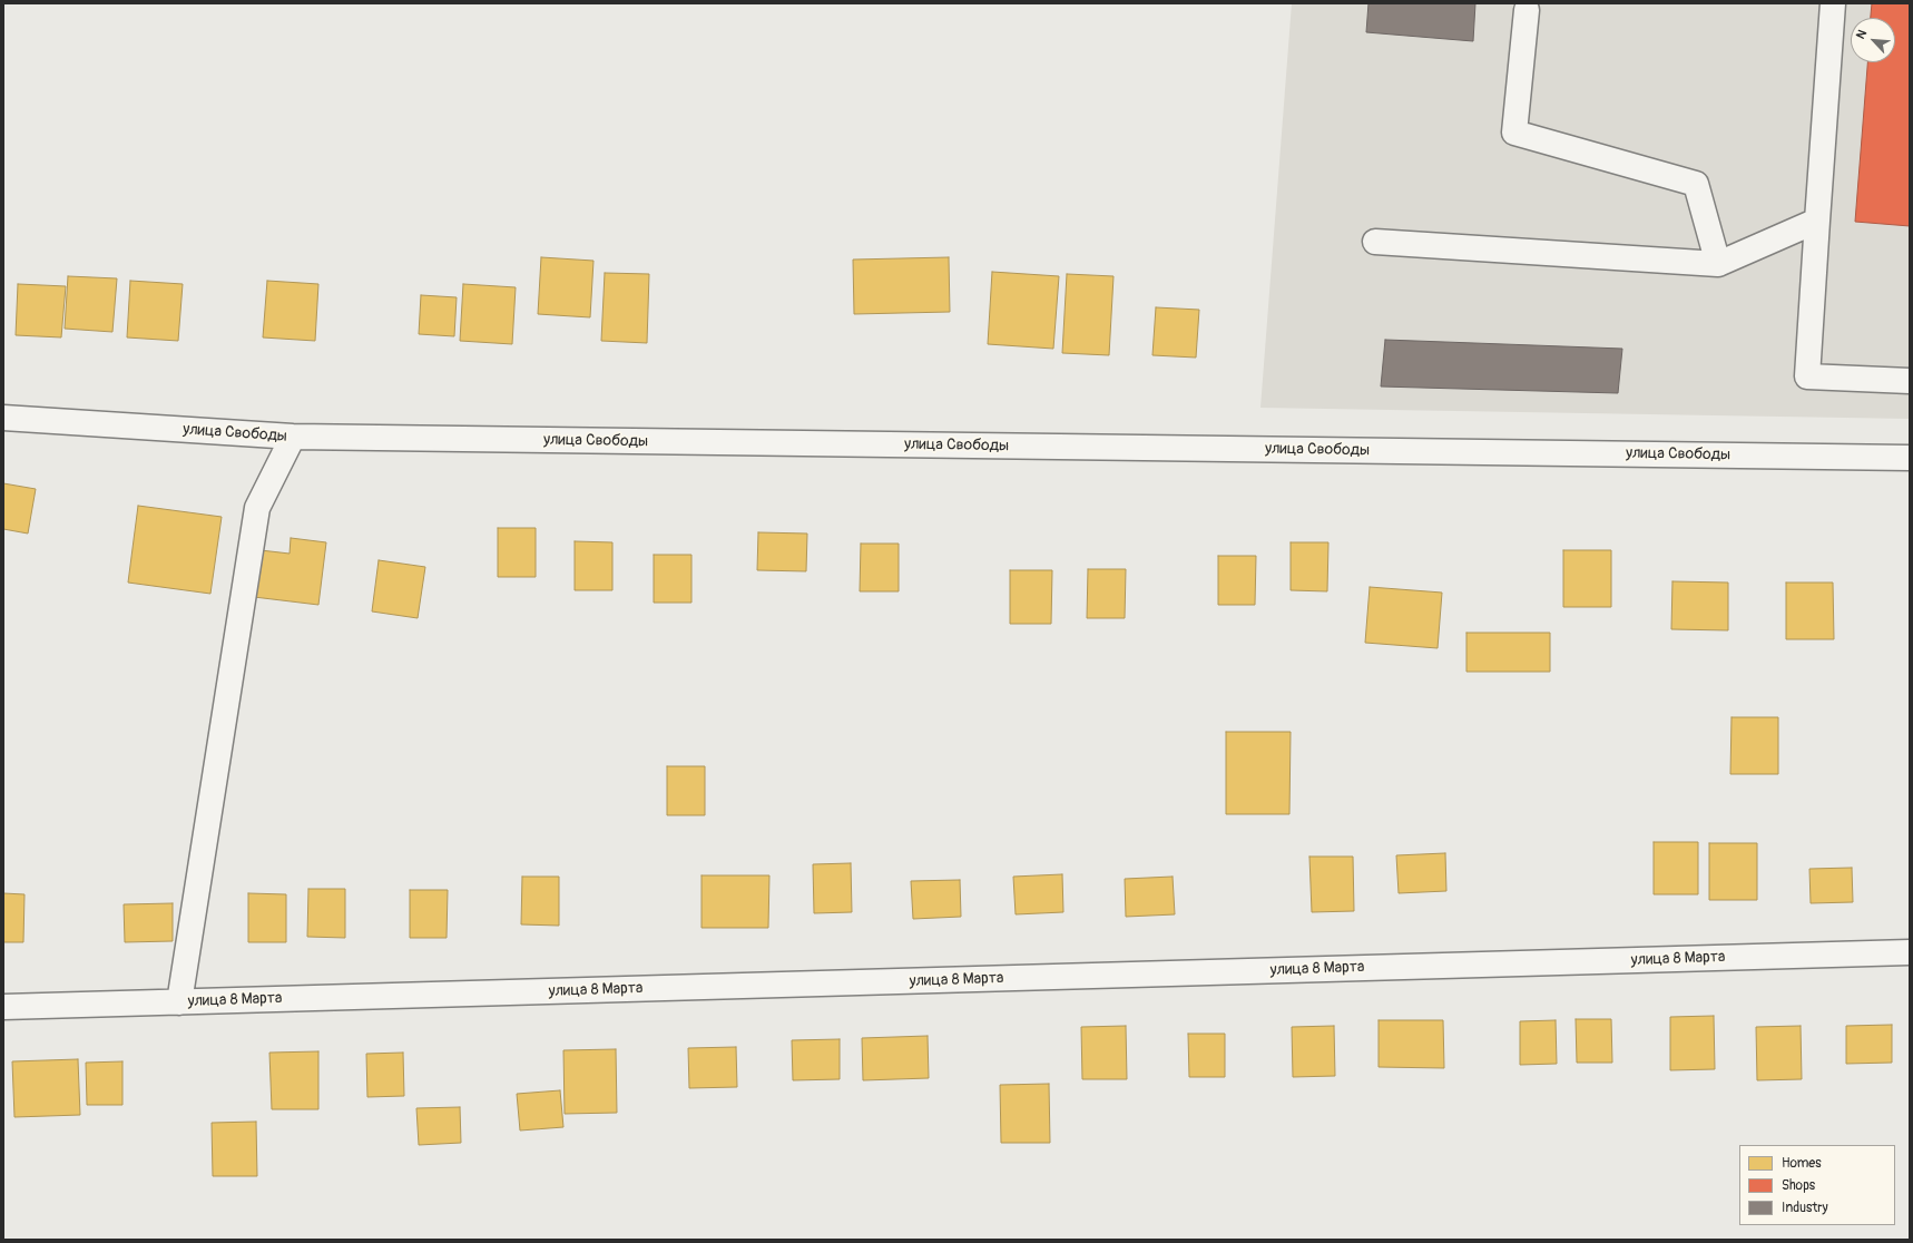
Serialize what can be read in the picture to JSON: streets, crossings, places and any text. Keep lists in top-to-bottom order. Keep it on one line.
{"streets":{"street":["улица Свободы","улица 8 Марта"]},"legend":["Homes","Shops","Industry"],"north":"top left"}
